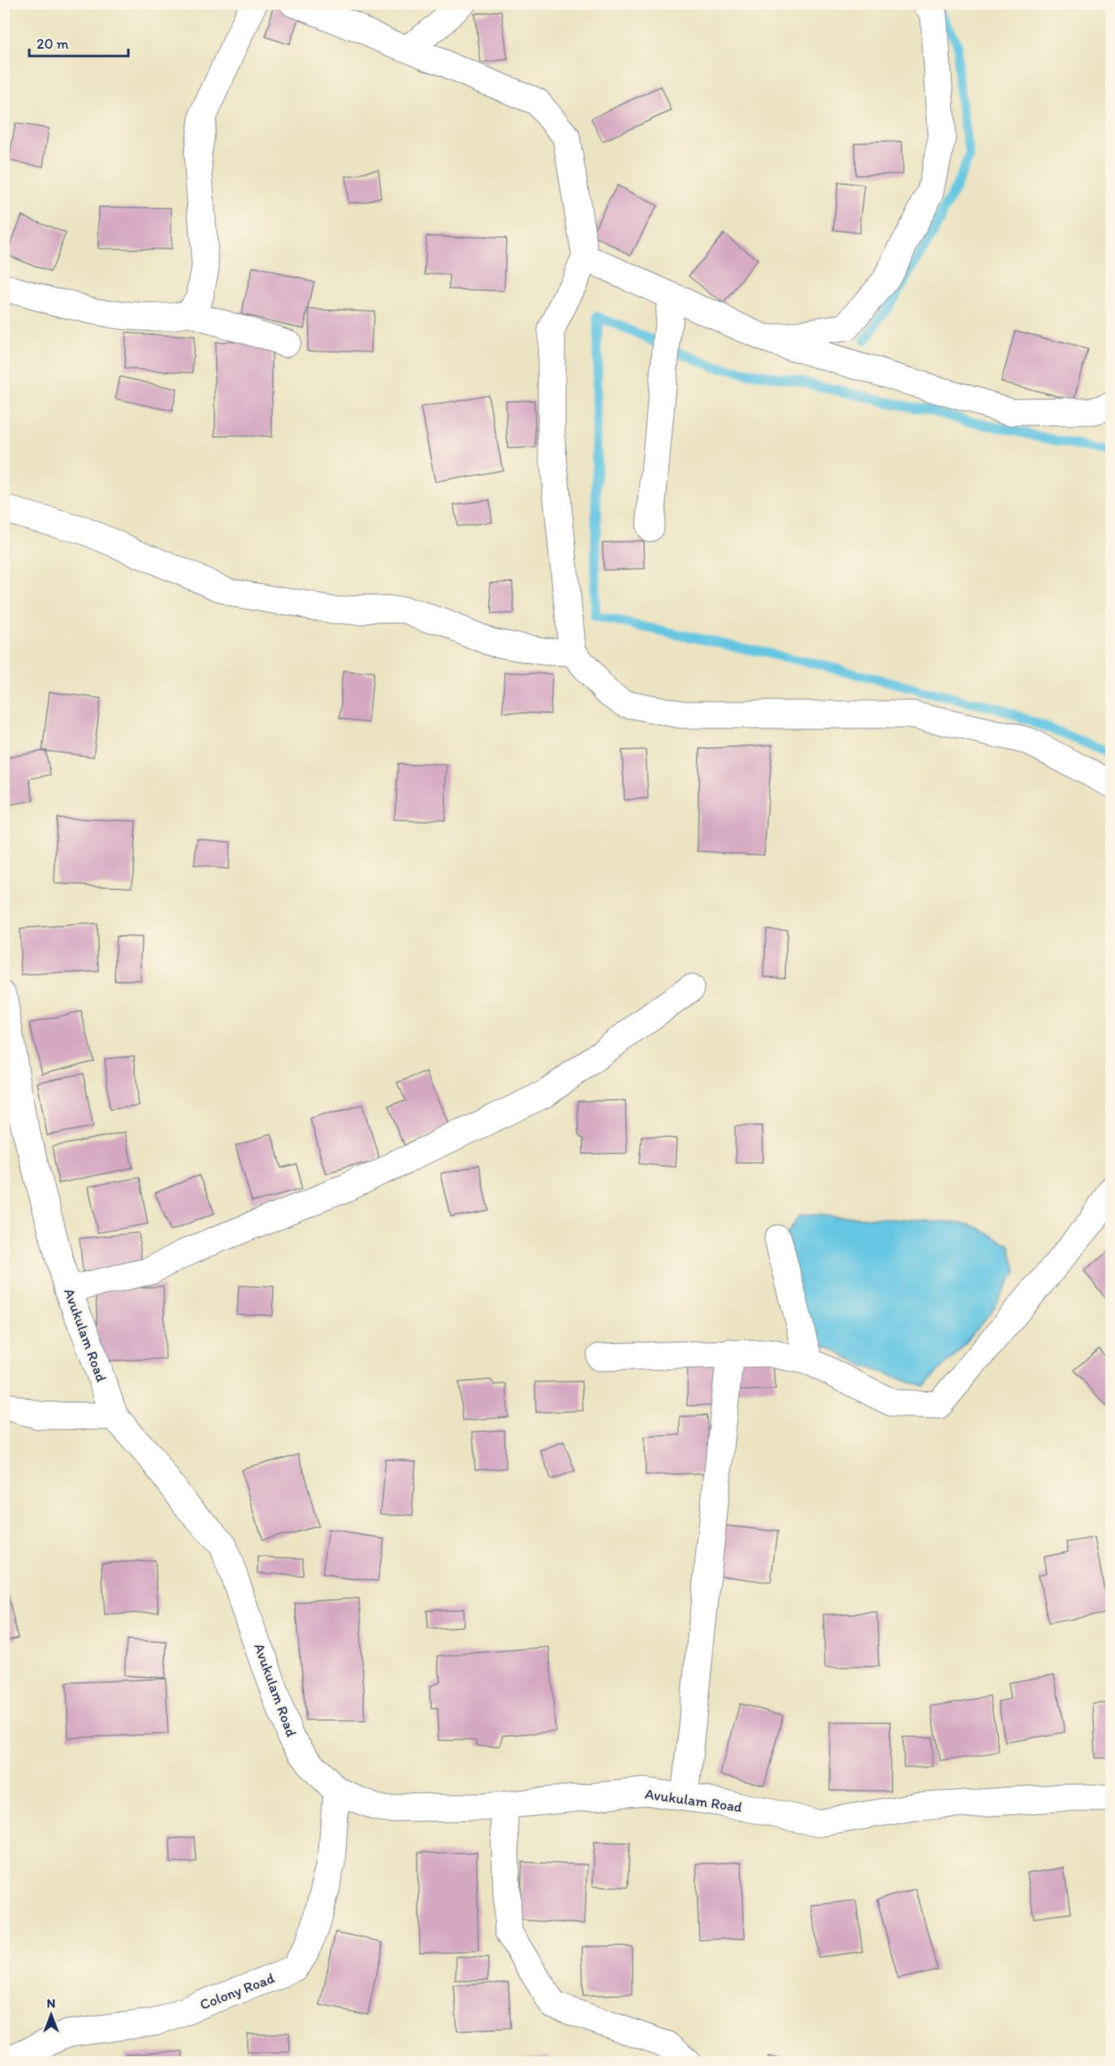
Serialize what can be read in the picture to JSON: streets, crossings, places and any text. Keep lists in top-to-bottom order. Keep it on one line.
{"streets":{"street":["Avukulam Road","Colony Road"]},"crossings":[["Avukulam Road","Colony Road"]],"scale_bar":"20 m","north":"top"}
